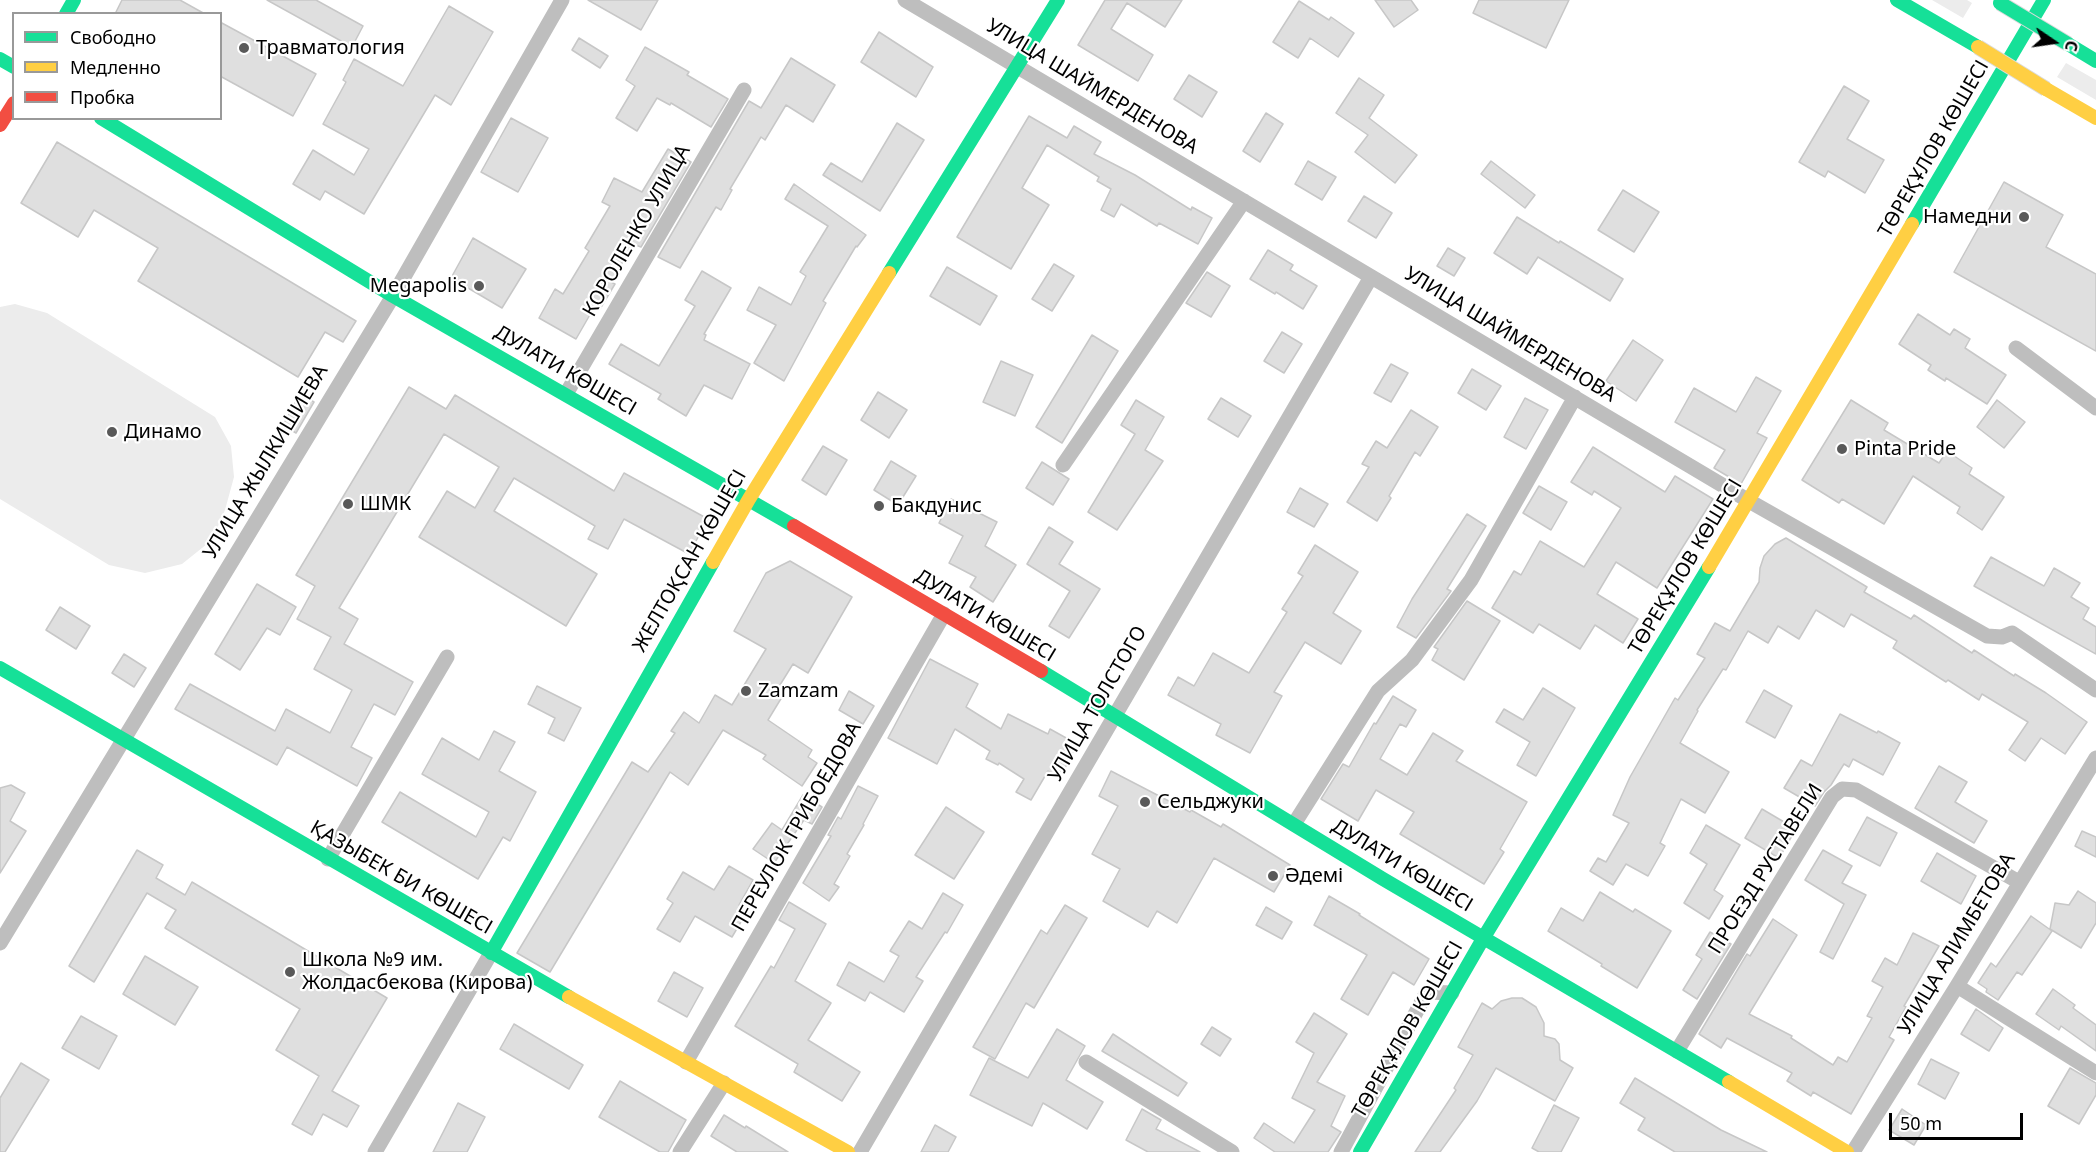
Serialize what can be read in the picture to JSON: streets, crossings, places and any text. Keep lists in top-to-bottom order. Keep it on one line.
{"streets":{"main road":["ТӨРЕҚҰЛОВ КӨШЕСІ","ДУЛАТИ КӨШЕСІ","ЖЕЛТОҚСАН КӨШЕСІ","ҚАЗЫБЕК БИ КӨШЕСІ"],"street":["УЛИЦА ШАЙМЕРДЕНОВА","КОРОЛЕНКО УЛИЦА","УЛИЦА ЖЫЛКИШИЕВА","УЛИЦА ТОЛСТОГО","ПЕРЕУЛОК ГРИБОЕДОВА","ПРОЕЗД РУСТАВЕЛИ","УЛИЦА АЛИМБЕТОВА"]},"crossings":[["УЛИЦА ШАЙМЕРДЕНОВА","ТӨРЕҚҰЛОВ КӨШЕСІ"],["УЛИЦА ШАЙМЕРДЕНОВА","ЖЕЛТОҚСАН КӨШЕСІ"],["УЛИЦА ШАЙМЕРДЕНОВА","УЛИЦА ТОЛСТОГО"],["ТӨРЕҚҰЛОВ КӨШЕСІ","ДУЛАТИ КӨШЕСІ"],["КОРОЛЕНКО УЛИЦА","ДУЛАТИ КӨШЕСІ"],["ДУЛАТИ КӨШЕСІ","УЛИЦА ЖЫЛКИШИЕВА"],["ДУЛАТИ КӨШЕСІ","ЖЕЛТОҚСАН КӨШЕСІ"],["ДУЛАТИ КӨШЕСІ","УЛИЦА ТОЛСТОГО"],["ДУЛАТИ КӨШЕСІ","ПЕРЕУЛОК ГРИБОЕДОВА"],["ДУЛАТИ КӨШЕСІ","ПРОЕЗД РУСТАВЕЛИ"],["УЛИЦА ЖЫЛКИШИЕВА","ҚАЗЫБЕК БИ КӨШЕСІ"],["ЖЕЛТОҚСАН КӨШЕСІ","ҚАЗЫБЕК БИ КӨШЕСІ"],["ПЕРЕУЛОК ГРИБОЕДОВА","ҚАЗЫБЕК БИ КӨШЕСІ"],["ПРОЕЗД РУСТАВЕЛИ","УЛИЦА АЛИМБЕТОВА"]],"places":["Травматология","Намедни","Megapolis","Динамо","Pinta Pride","ШМК","Бакдунис","Zamzam","Сельджуки","Әдемі","Школа №9 им. Жолдасбекова (Кирова)"],"legend":["Свободно","Медленно","Пробка"],"scale_bar":"50 m","north":"right"}
